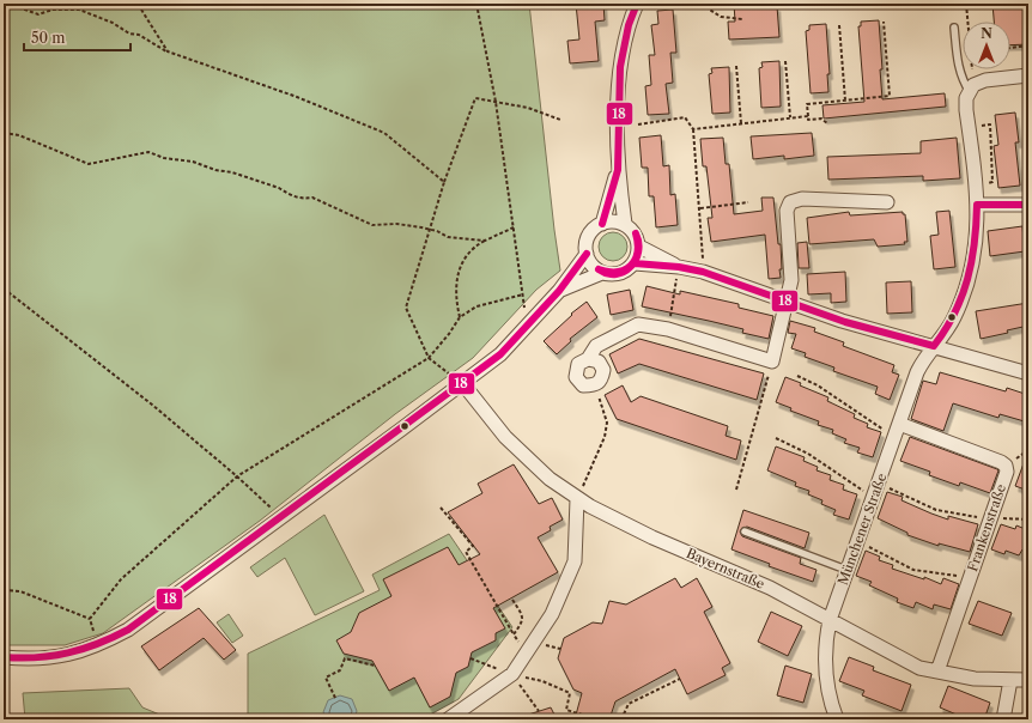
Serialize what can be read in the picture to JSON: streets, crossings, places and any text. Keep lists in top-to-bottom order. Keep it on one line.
{"streets":{"street":["Frankenstraße","Münchener Straße","Bayernstraße"]},"crossings":[["Frankenstraße","Münchener Straße"],["Frankenstraße","Bayernstraße"],["Münchener Straße","Bayernstraße"]],"lines":["transit line 18"],"scale_bar":"50 m","north":"top"}
